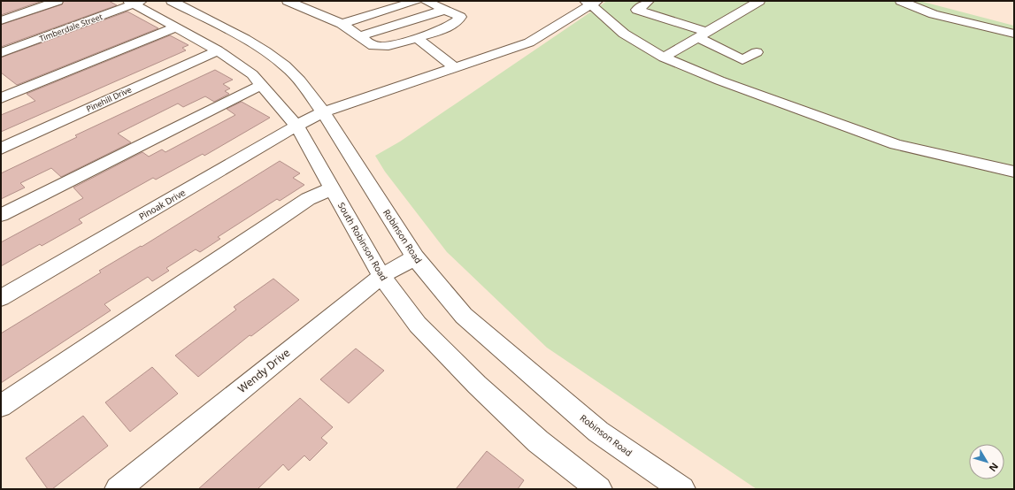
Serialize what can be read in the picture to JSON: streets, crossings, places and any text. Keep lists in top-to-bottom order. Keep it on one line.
{"streets":{"street":["Timberdale Street","Pinehill Drive","Pinoak Drive","Robinson Road","South Robinson Road","Wendy Drive"]},"crossings":[["Timberdale Street","South Robinson Road"],["Pinehill Drive","South Robinson Road"],["Pinoak Drive","Robinson Road"],["Pinoak Drive","South Robinson Road"],["Robinson Road","Wendy Drive"],["South Robinson Road","Wendy Drive"]],"north":"bottom right"}
